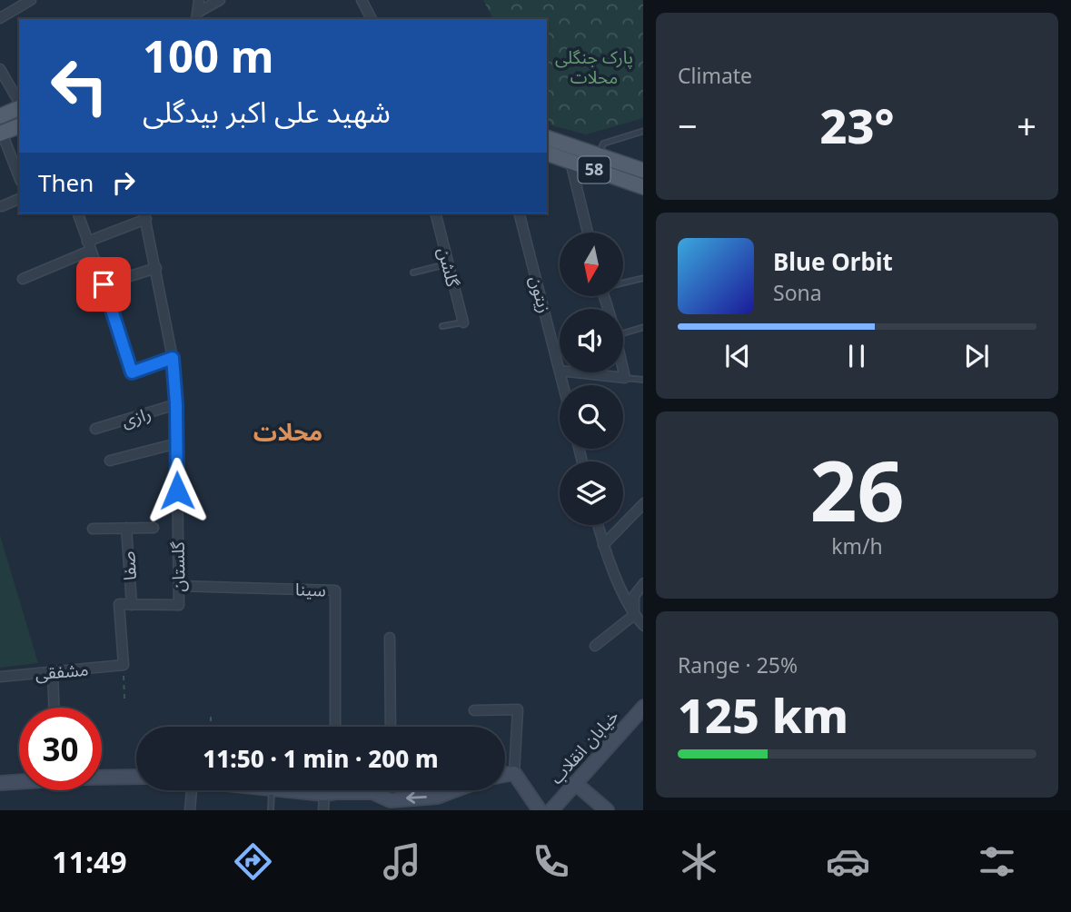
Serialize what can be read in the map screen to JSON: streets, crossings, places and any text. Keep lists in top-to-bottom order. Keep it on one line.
{"streets":{"main road":["58"],"street":["گلشن","زیتون","رازی","صفا","گلستان","سینا","مشفقی","خیابان انقلاب"]},"crossings":[["رازی","گلستان"],["صفا","گلستان"],["گلستان","سینا"]],"districts":["محلات"],"parks":["پارک جنگلی محلات"],"north":"bottom","page":{"tile":["Climate",["26","km/h"],["Range · 25%","125 km"]],"turn":["100 m","شهید علی اکبر بیدگلی"],"heat":["−","23°","+"],"then":"Then","song":["Blue Orbit","Sona"],"limit":"30","trip":"11:50 · 1 min · 200 m","tabs":"11:49"}}
